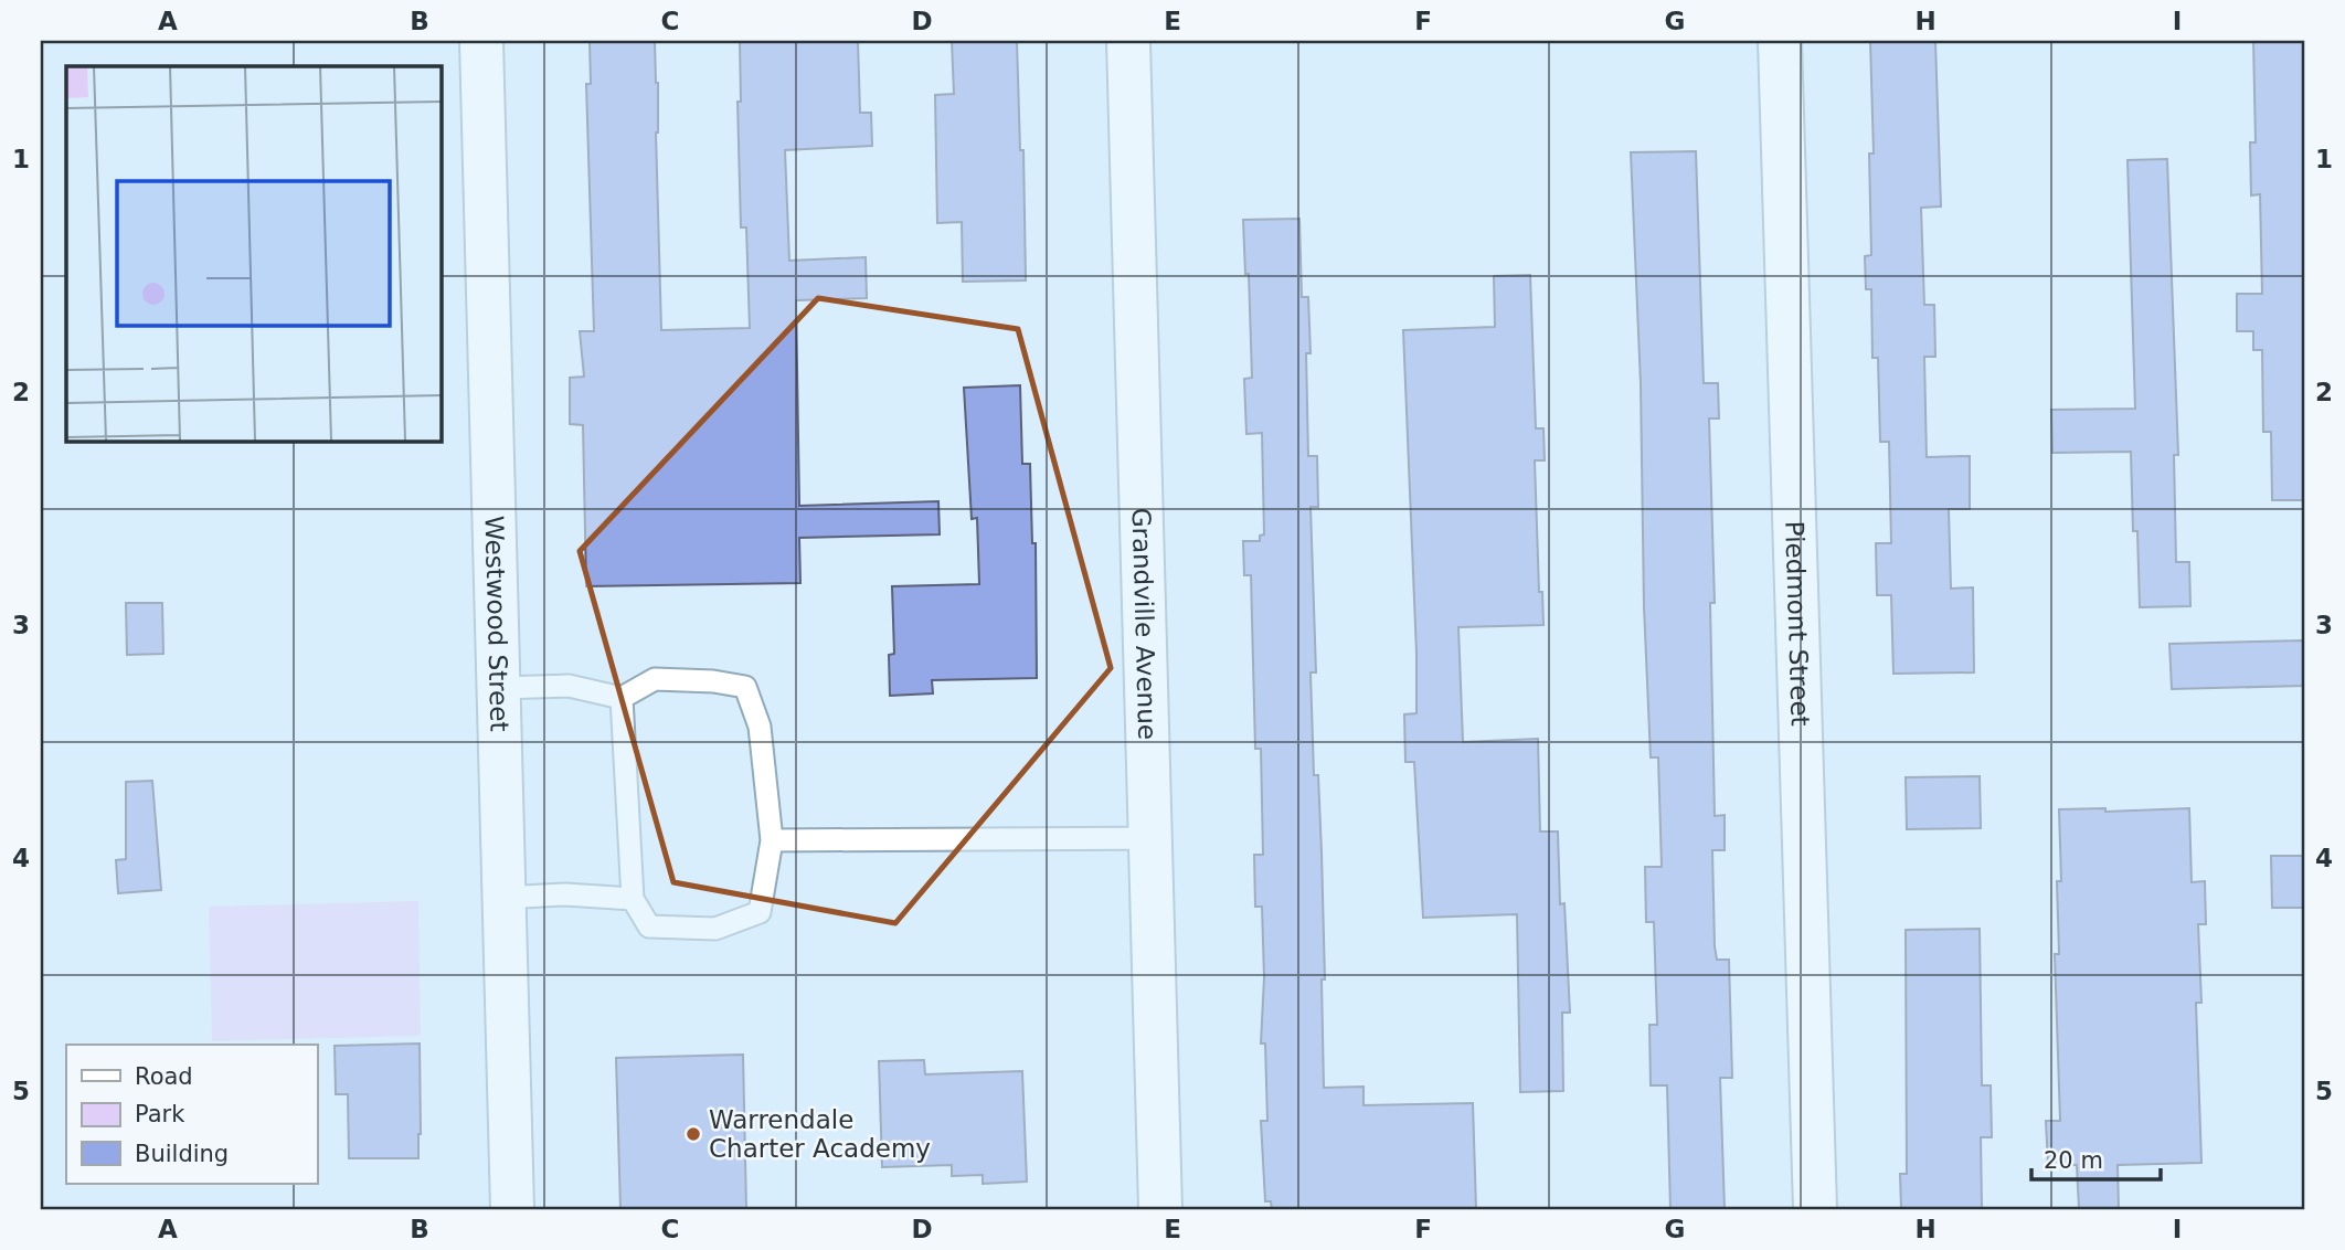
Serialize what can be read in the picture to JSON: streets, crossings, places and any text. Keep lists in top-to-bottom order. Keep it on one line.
{"streets":{"street":["Westwood Street","Grandville Avenue","Piedmont Street"]},"places":["Warrendale Charter Academy"],"legend":["Road","Park","Building"],"scale_bar":"20 m","grid":{"columns":["A","B","C","D","E","F","G","H","I"],"rows":["1","2","3","4","5"]}}
